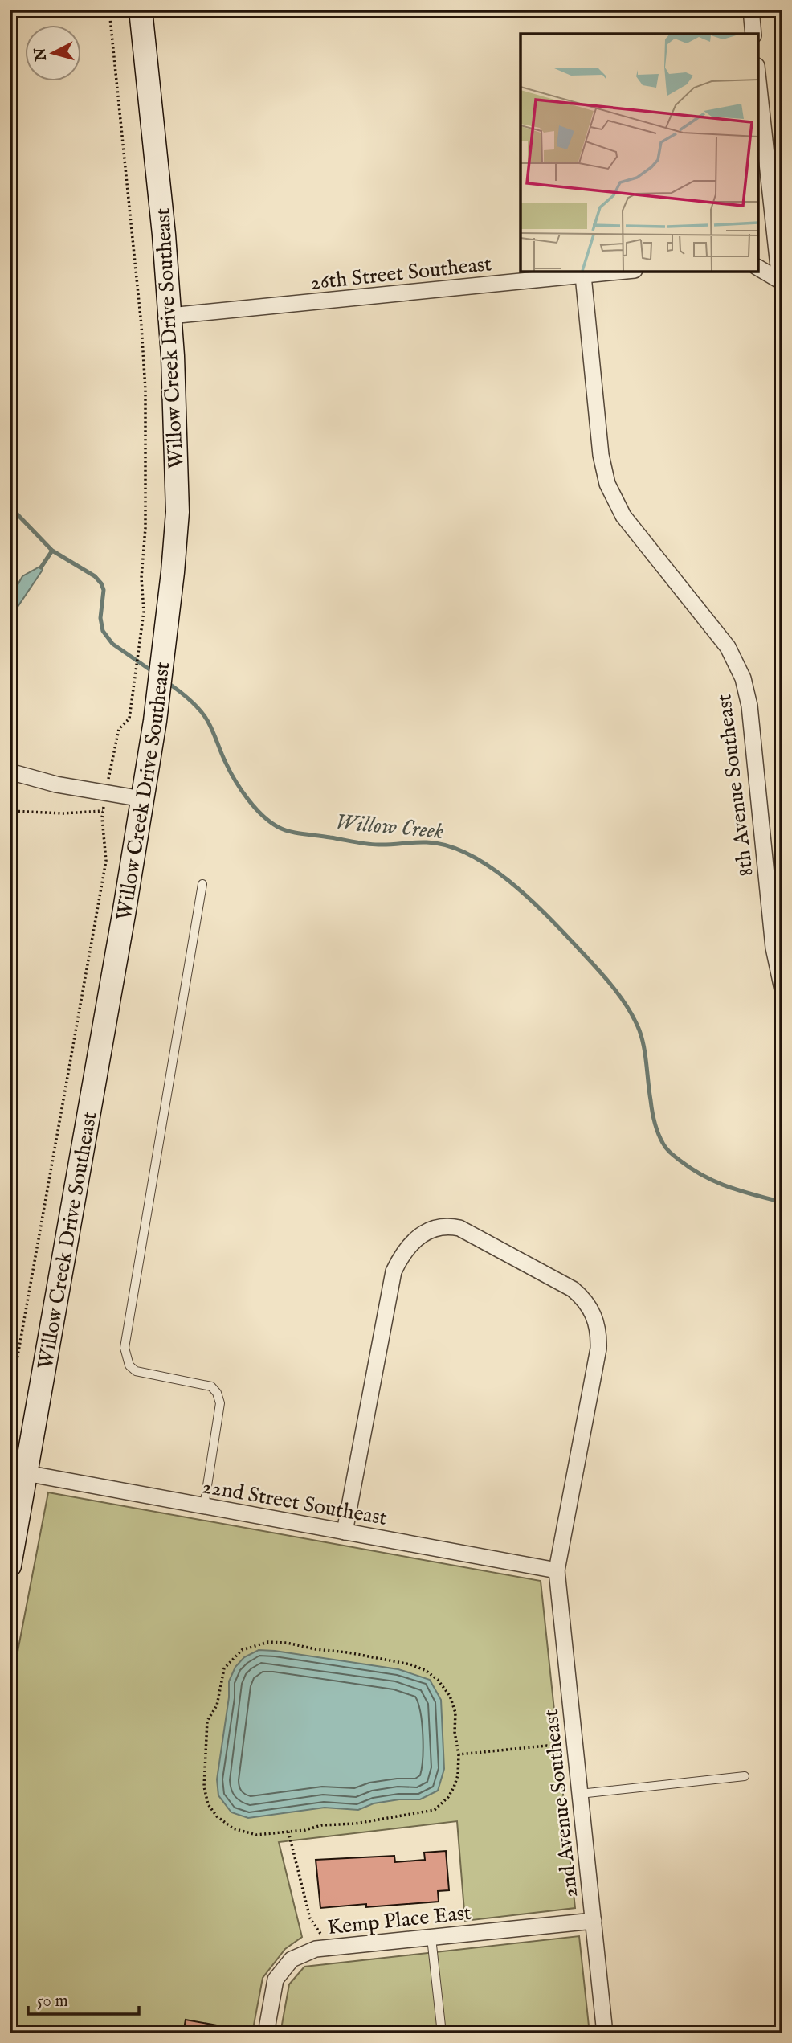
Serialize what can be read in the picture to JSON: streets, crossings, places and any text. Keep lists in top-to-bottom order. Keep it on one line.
{"streets":{"main road":["Willow Creek Drive Southeast"],"street":["26th Street Southeast","8th Avenue Southeast","22nd Street Southeast","2nd Avenue Southeast","Kemp Place East"]},"crossings":[["26th Street Southeast","Willow Creek Drive Southeast"],["26th Street Southeast","8th Avenue Southeast"],["Willow Creek Drive Southeast","22nd Street Southeast"],["22nd Street Southeast","2nd Avenue Southeast"],["2nd Avenue Southeast","Kemp Place East"]],"water":["Willow Creek"],"scale_bar":"50 m","north":"left"}
